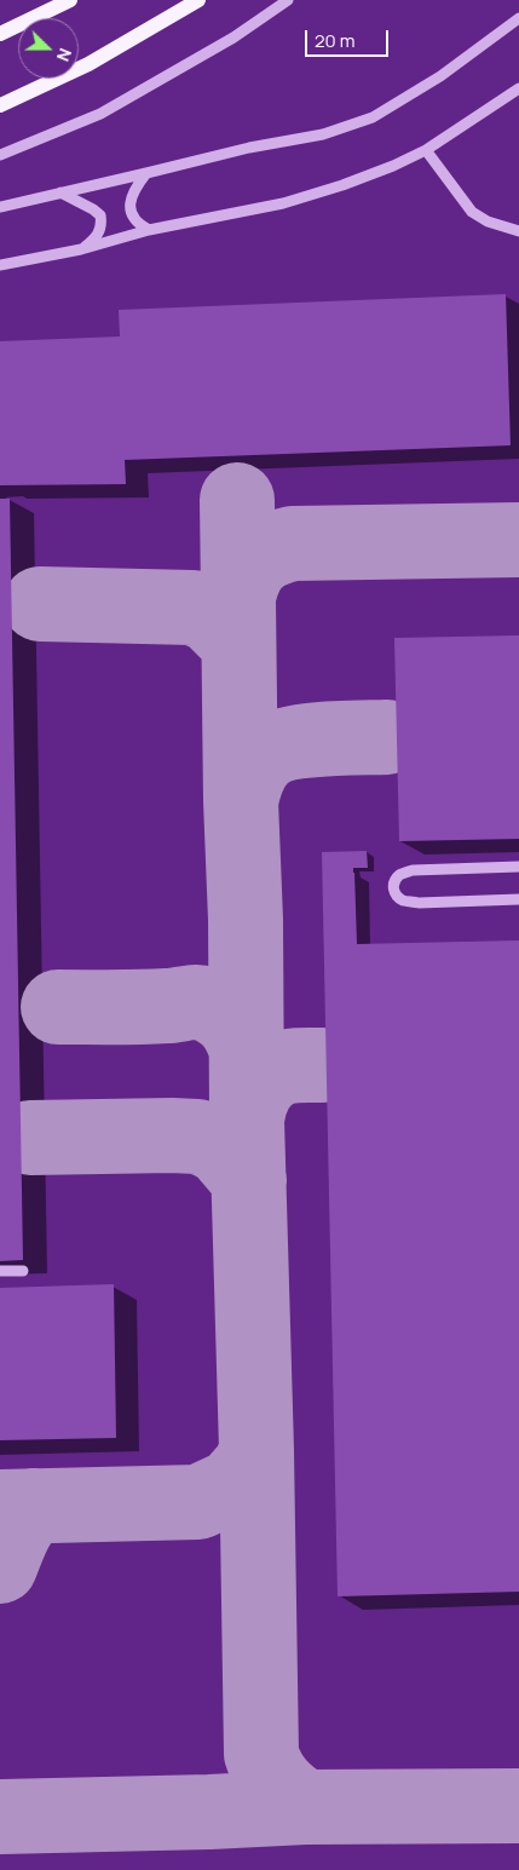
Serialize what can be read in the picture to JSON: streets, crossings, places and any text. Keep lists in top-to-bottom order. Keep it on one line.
{"scale_bar":"20 m","north":"right"}
